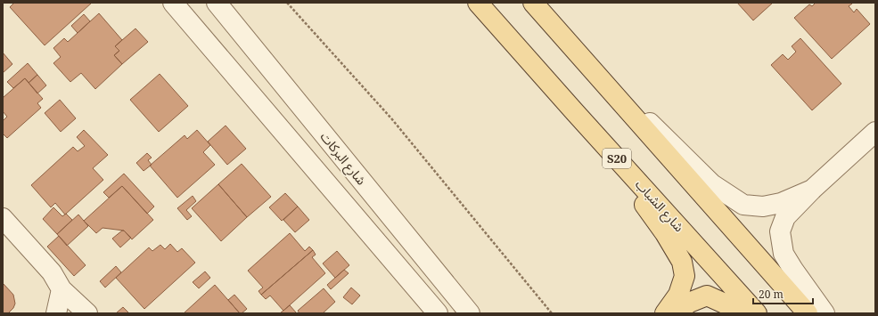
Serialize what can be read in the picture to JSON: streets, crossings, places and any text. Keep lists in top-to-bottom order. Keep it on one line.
{"streets":{"main road":["S20","شارع الشباب"],"street":["شارع البركات"]},"scale_bar":"20 m"}
